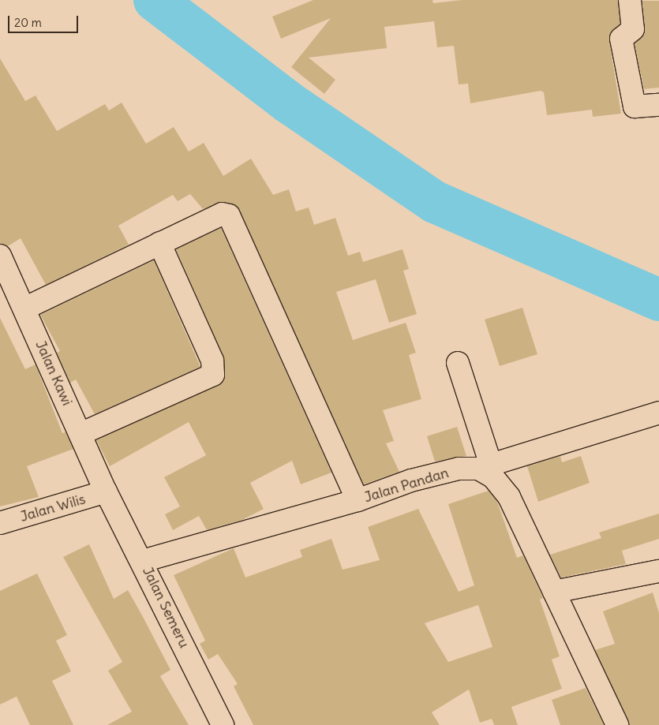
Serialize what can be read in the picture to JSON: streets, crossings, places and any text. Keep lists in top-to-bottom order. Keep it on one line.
{"streets":{"street":["Jalan Kawi","Jalan Pandan","Jalan Wilis","Jalan Semeru"]},"crossings":[["Jalan Kawi","Jalan Wilis"],["Jalan Kawi","Jalan Semeru"],["Jalan Pandan","Jalan Semeru"],["Jalan Wilis","Jalan Semeru"]],"scale_bar":"20 m"}
